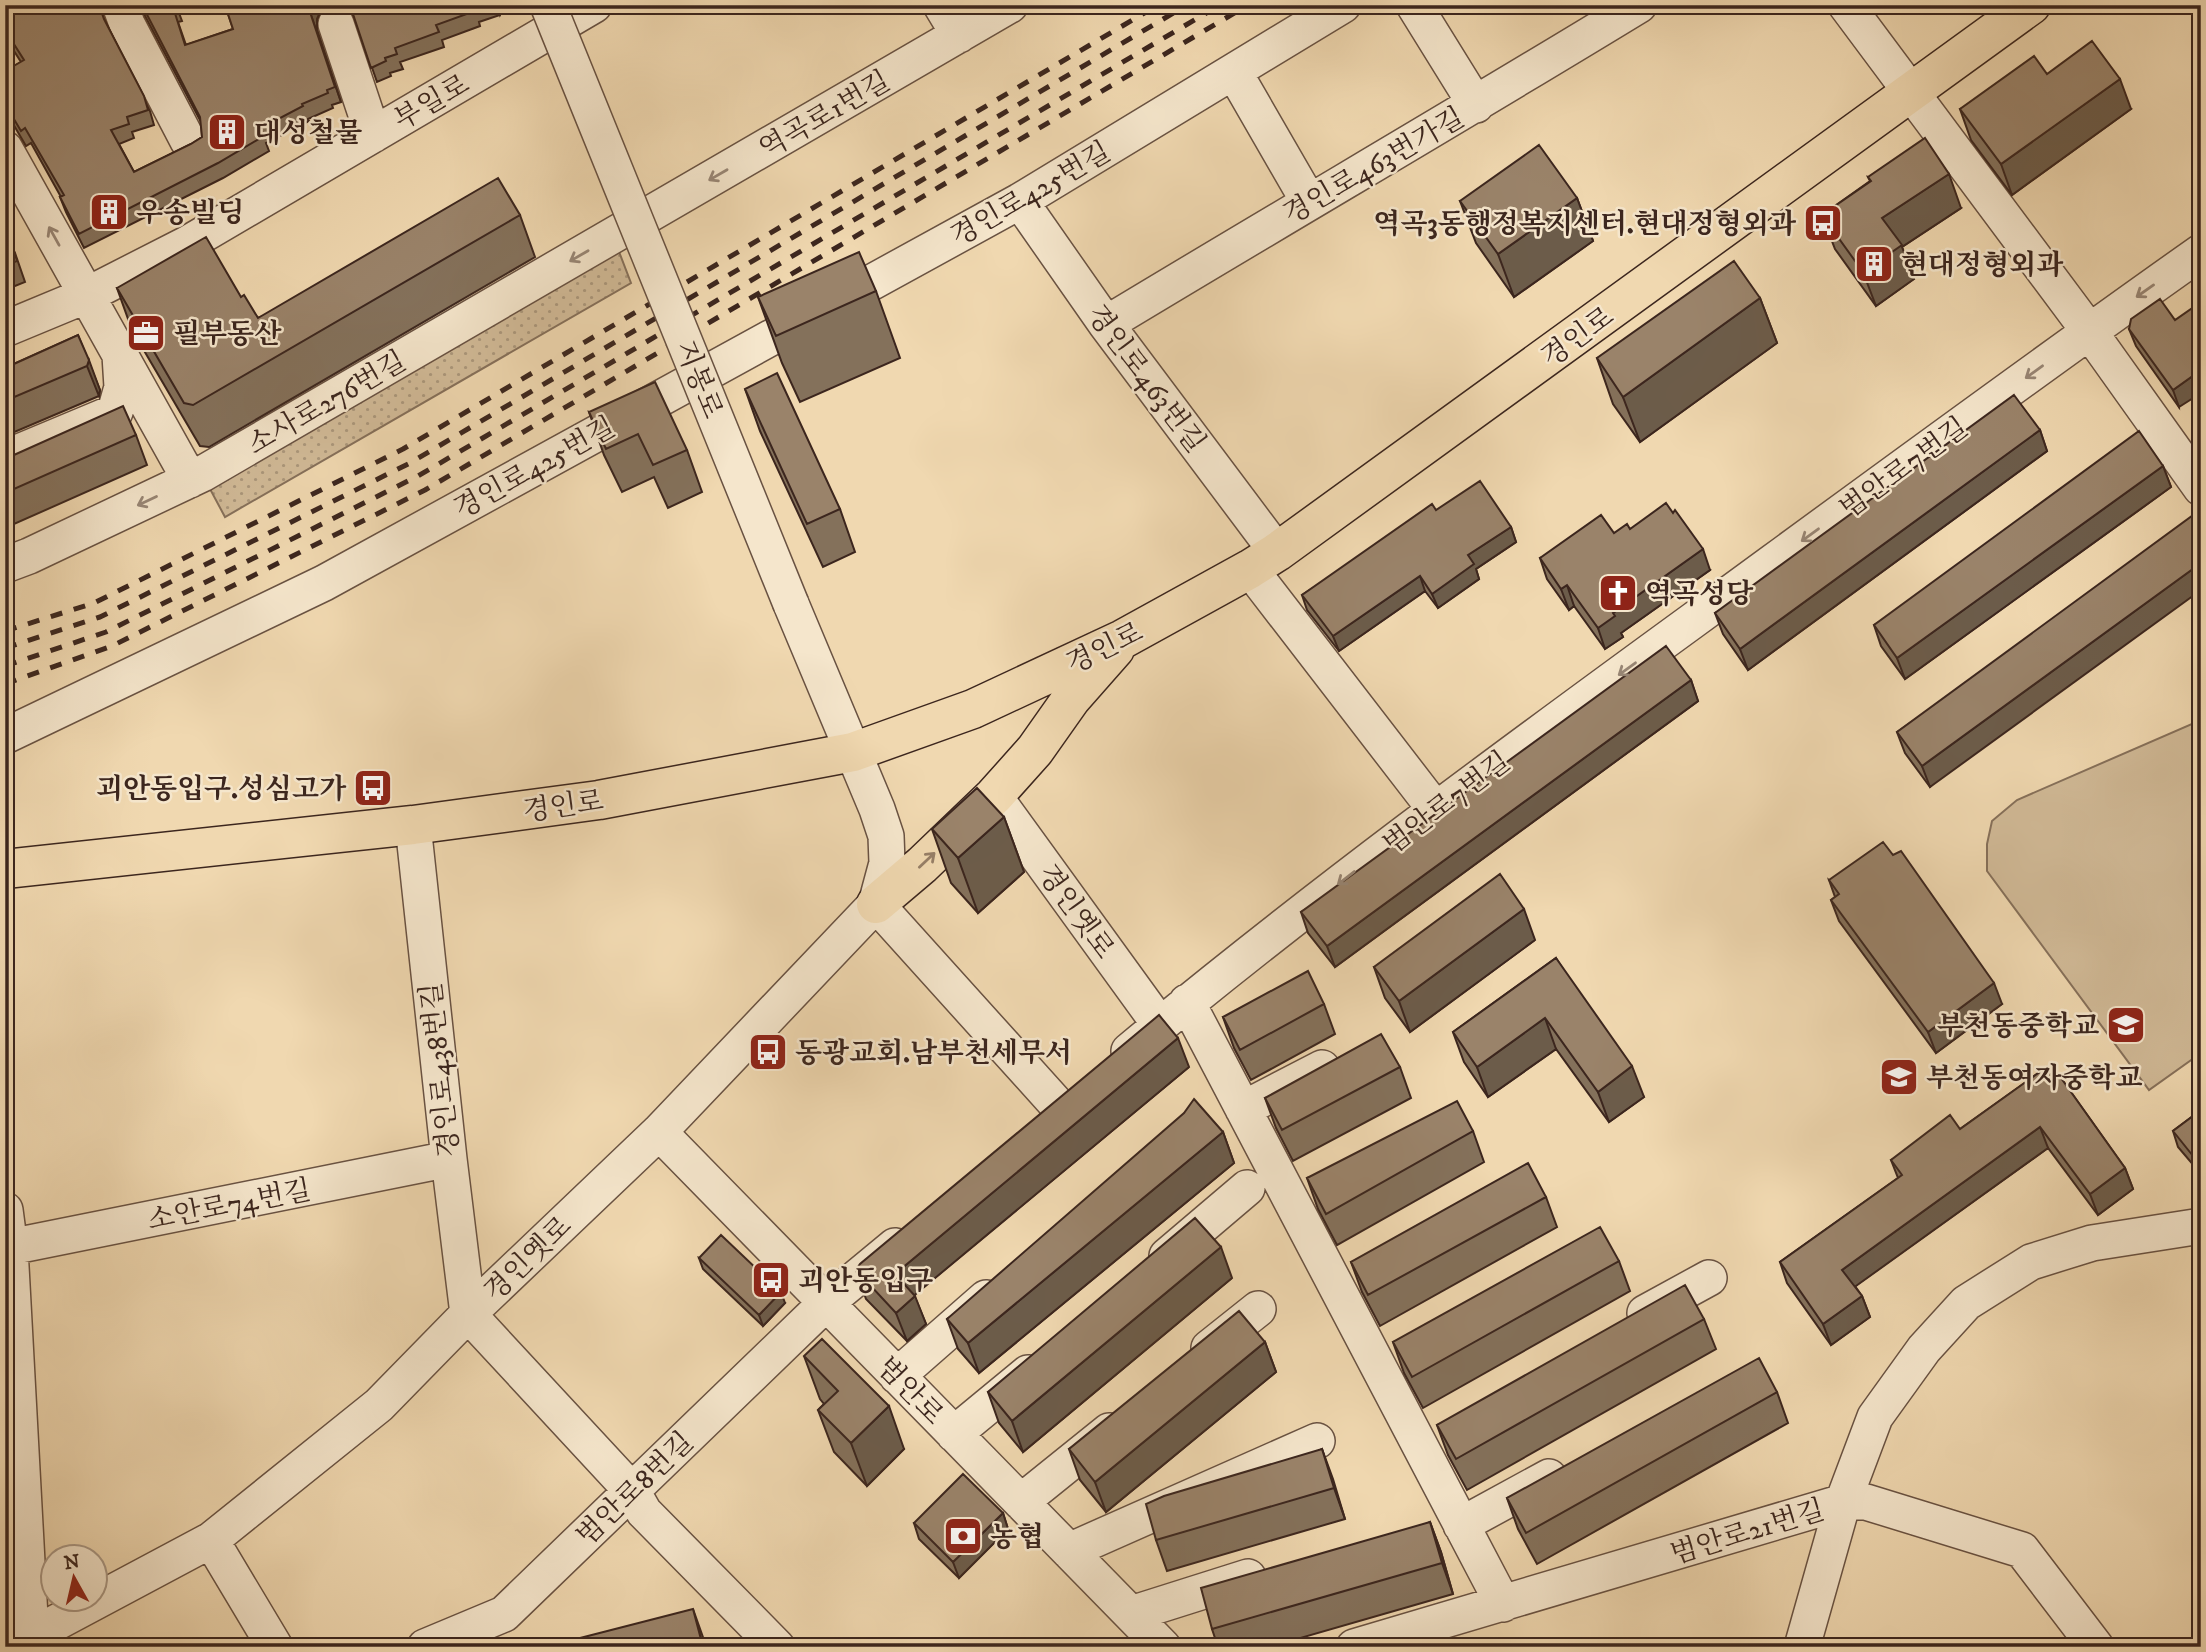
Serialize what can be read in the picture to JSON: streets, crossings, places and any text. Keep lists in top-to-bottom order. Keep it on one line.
{"streets":{"main road":["경인로"],"street":["부일로","역곡로1번길","경인로463번가길","경인로425번길","경인로463번길","지봉로","소사로276번길","범안로7번길","경인옛로","경인로438번길","소안로74번길","범안로","범안로8번길","범안로21번길"]},"crossings":[["부일로","지봉로"],["역곡로1번길","소사로276번길"],["경인로463번가길","경인로463번길"],["경인로425번길","경인로463번길"],["경인로","경인로463번길"],["경인로","지봉로"],["경인로","경인옛로"],["경인로","경인로438번길"],["경인로463번길","범안로7번길"],["지봉로","경인옛로"],["범안로7번길","경인옛로"],["경인옛로","경인로438번길"],["경인옛로","범안로"],["경인로438번길","소안로74번길"],["범안로","범안로8번길"]],"one_way":["역곡로1번길","소사로276번길","범안로7번길"],"places":{"building":["대성철물","우송빌딩","현대정형외과"],"bus stop":["역곡3동행정복지센터.현대정형외과","괴안동입구.성심고가","동광교회.남부천세무서","괴안동입구"],"office":["필부동산"],"church":["역곡성당"],"school or university":["부천동중학교","부천동여자중학교"],"bank":["농협"]},"north":"top"}
